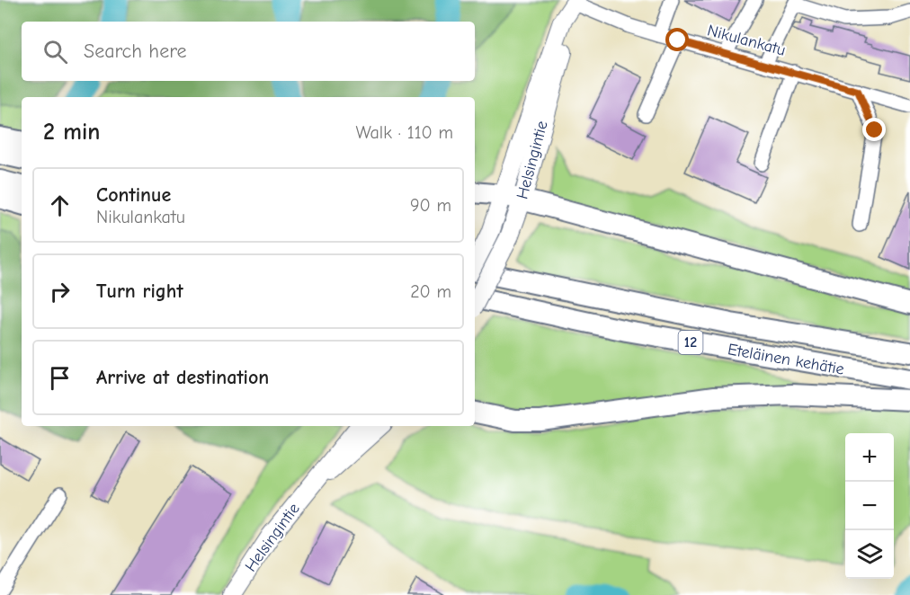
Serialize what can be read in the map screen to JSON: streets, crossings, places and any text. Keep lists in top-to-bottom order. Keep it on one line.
{"streets":{"highway":["12","Eteläinen kehätie"],"main road":["Helsingintie"],"street":["Nikulankatu"]},"crossings":[["Nikulankatu","Helsingintie"]],"page":{"search":"Search here","heading":["2 min","Walk · 110 m"],"list":[["Continue","Nikulankatu","90 m"],["Turn right","20 m"],"Arrive at destination"],"map_buttons":["+","−"]}}
